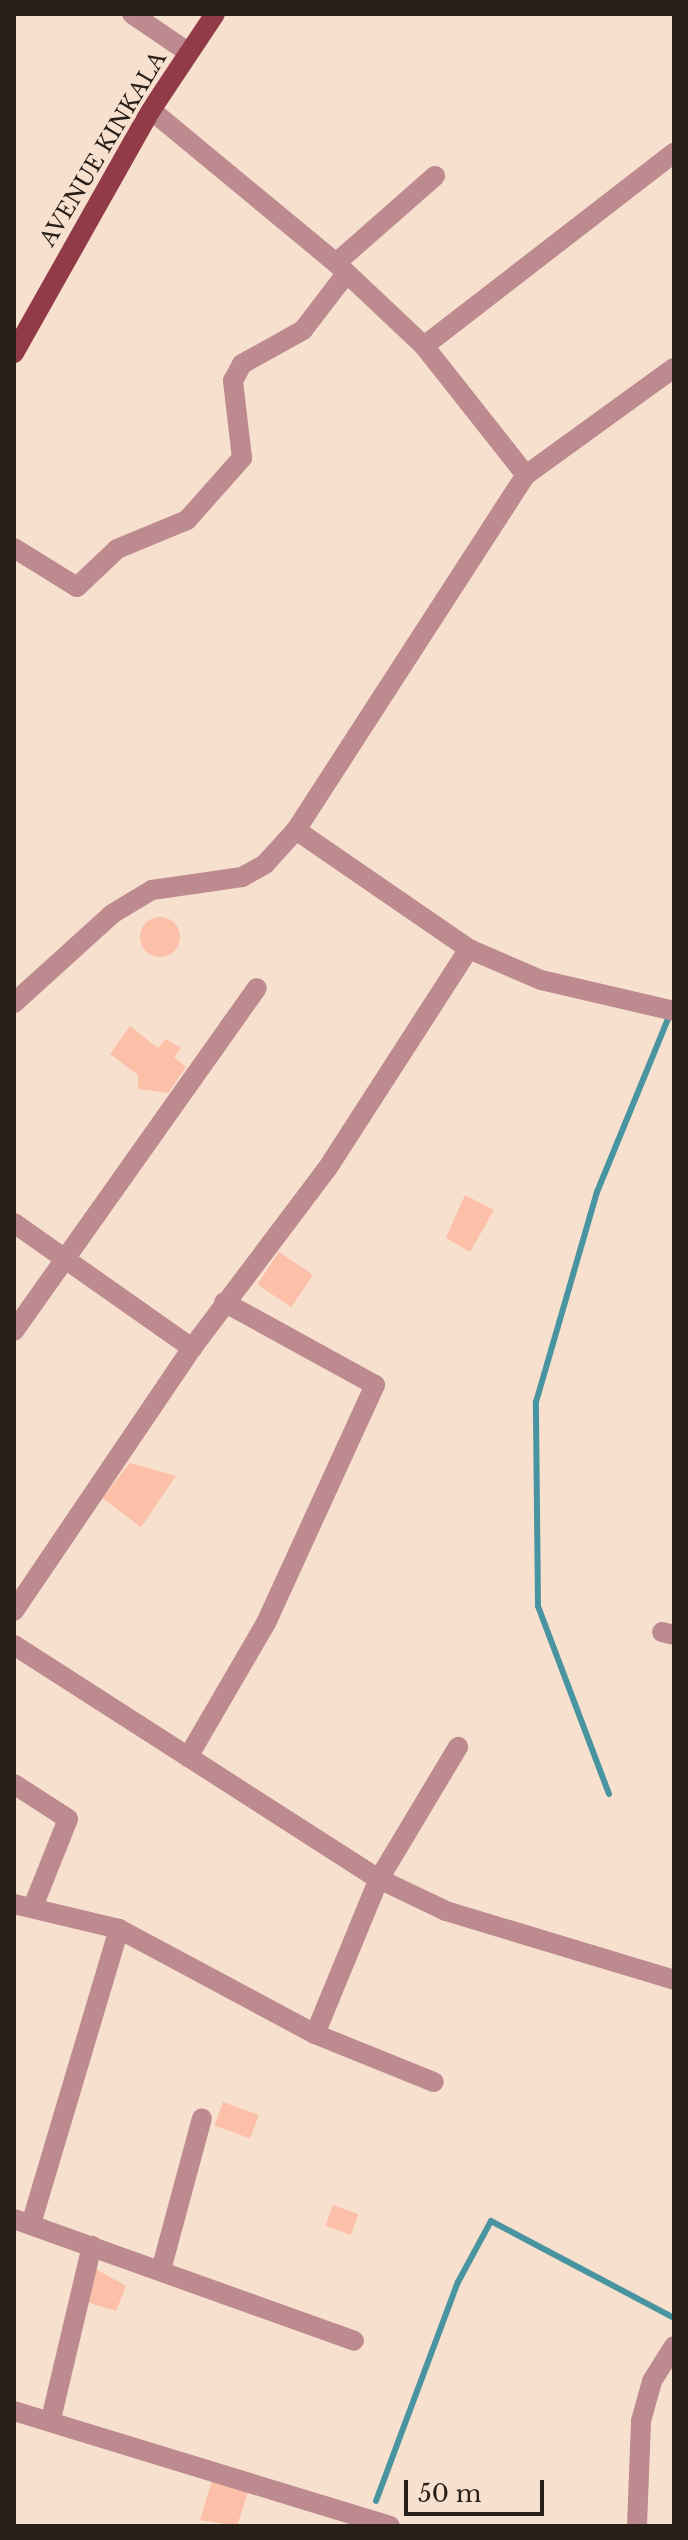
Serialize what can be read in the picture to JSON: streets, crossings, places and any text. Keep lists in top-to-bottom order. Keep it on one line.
{"streets":{"main road":["AVENUE KINKALA"]},"scale_bar":"50 m"}
